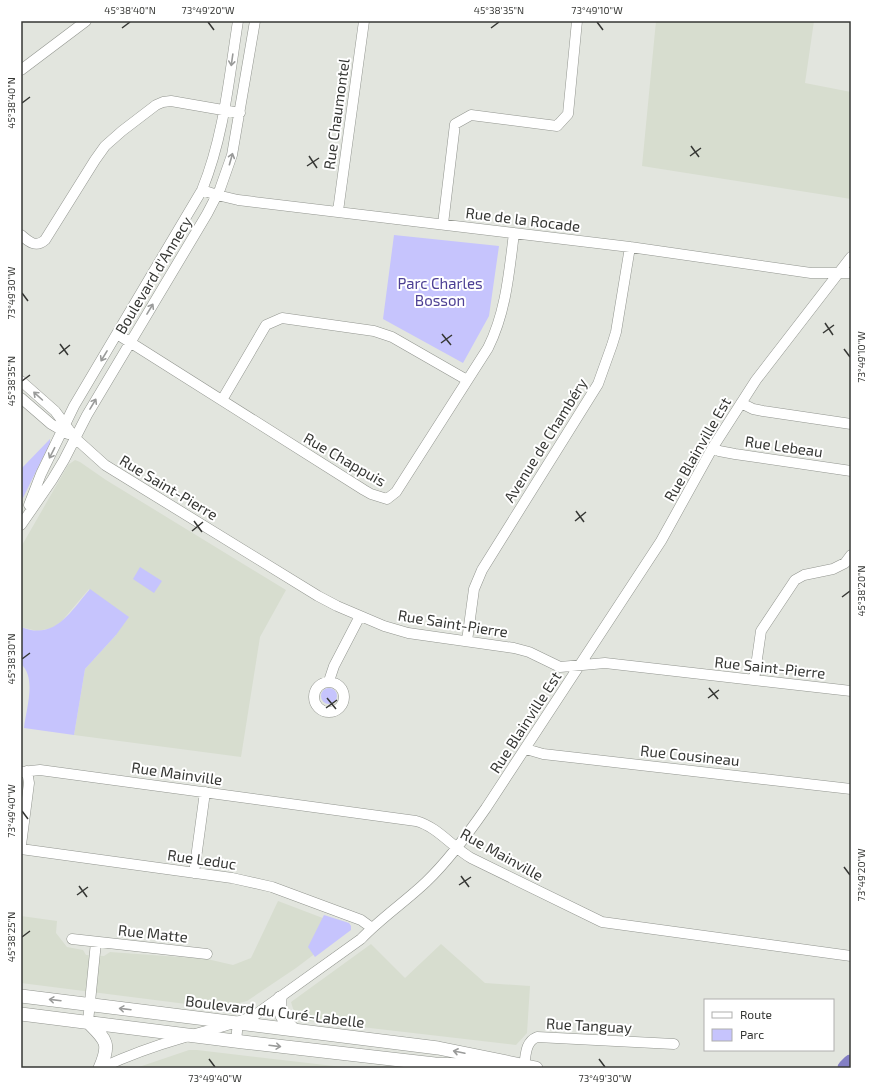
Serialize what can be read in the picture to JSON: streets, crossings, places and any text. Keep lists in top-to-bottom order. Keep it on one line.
{"streets":{"main road":["Boulevard du Curé-Labelle"],"street":["Rue Chaumontel","Rue de la Rocade","Boulevard d'Annecy","Avenue de Chambéry","Rue Lebeau","Rue Blainville Est","Rue Chappuis","Rue Saint-Pierre","Rue Cousineau","Rue Mainville","Rue Leduc","Rue Matte","Rue Tanguay"]},"crossings":[["Rue Chaumontel","Rue de la Rocade"],["Rue de la Rocade","Boulevard d'Annecy"],["Rue de la Rocade","Avenue de Chambéry"],["Rue de la Rocade","Rue Blainville Est"],["Rue de la Rocade","Rue Chappuis"],["Boulevard d'Annecy","Rue Chappuis"],["Boulevard d'Annecy","Rue Saint-Pierre"],["Avenue de Chambéry","Rue Saint-Pierre"],["Rue Lebeau","Rue Blainville Est"],["Rue Blainville Est","Rue Saint-Pierre"],["Rue Blainville Est","Rue Cousineau"],["Rue Blainville Est","Rue Mainville"],["Rue Blainville Est","Rue Leduc"],["Rue Blainville Est","Boulevard du Curé-Labelle"],["Rue Matte","Boulevard du Curé-Labelle"],["Boulevard du Curé-Labelle","Rue Tanguay"]],"parks":["Parc Charles Bosson"],"legend":["Route","Parc"],"coordinates":["45°38'40\"N","73°49'20\"W","45°38'35\"N","73°49'10\"W","73°49'30\"W","45°38'20\"N","45°38'30\"N","73°49'40\"W","45°38'25\"N"]}
